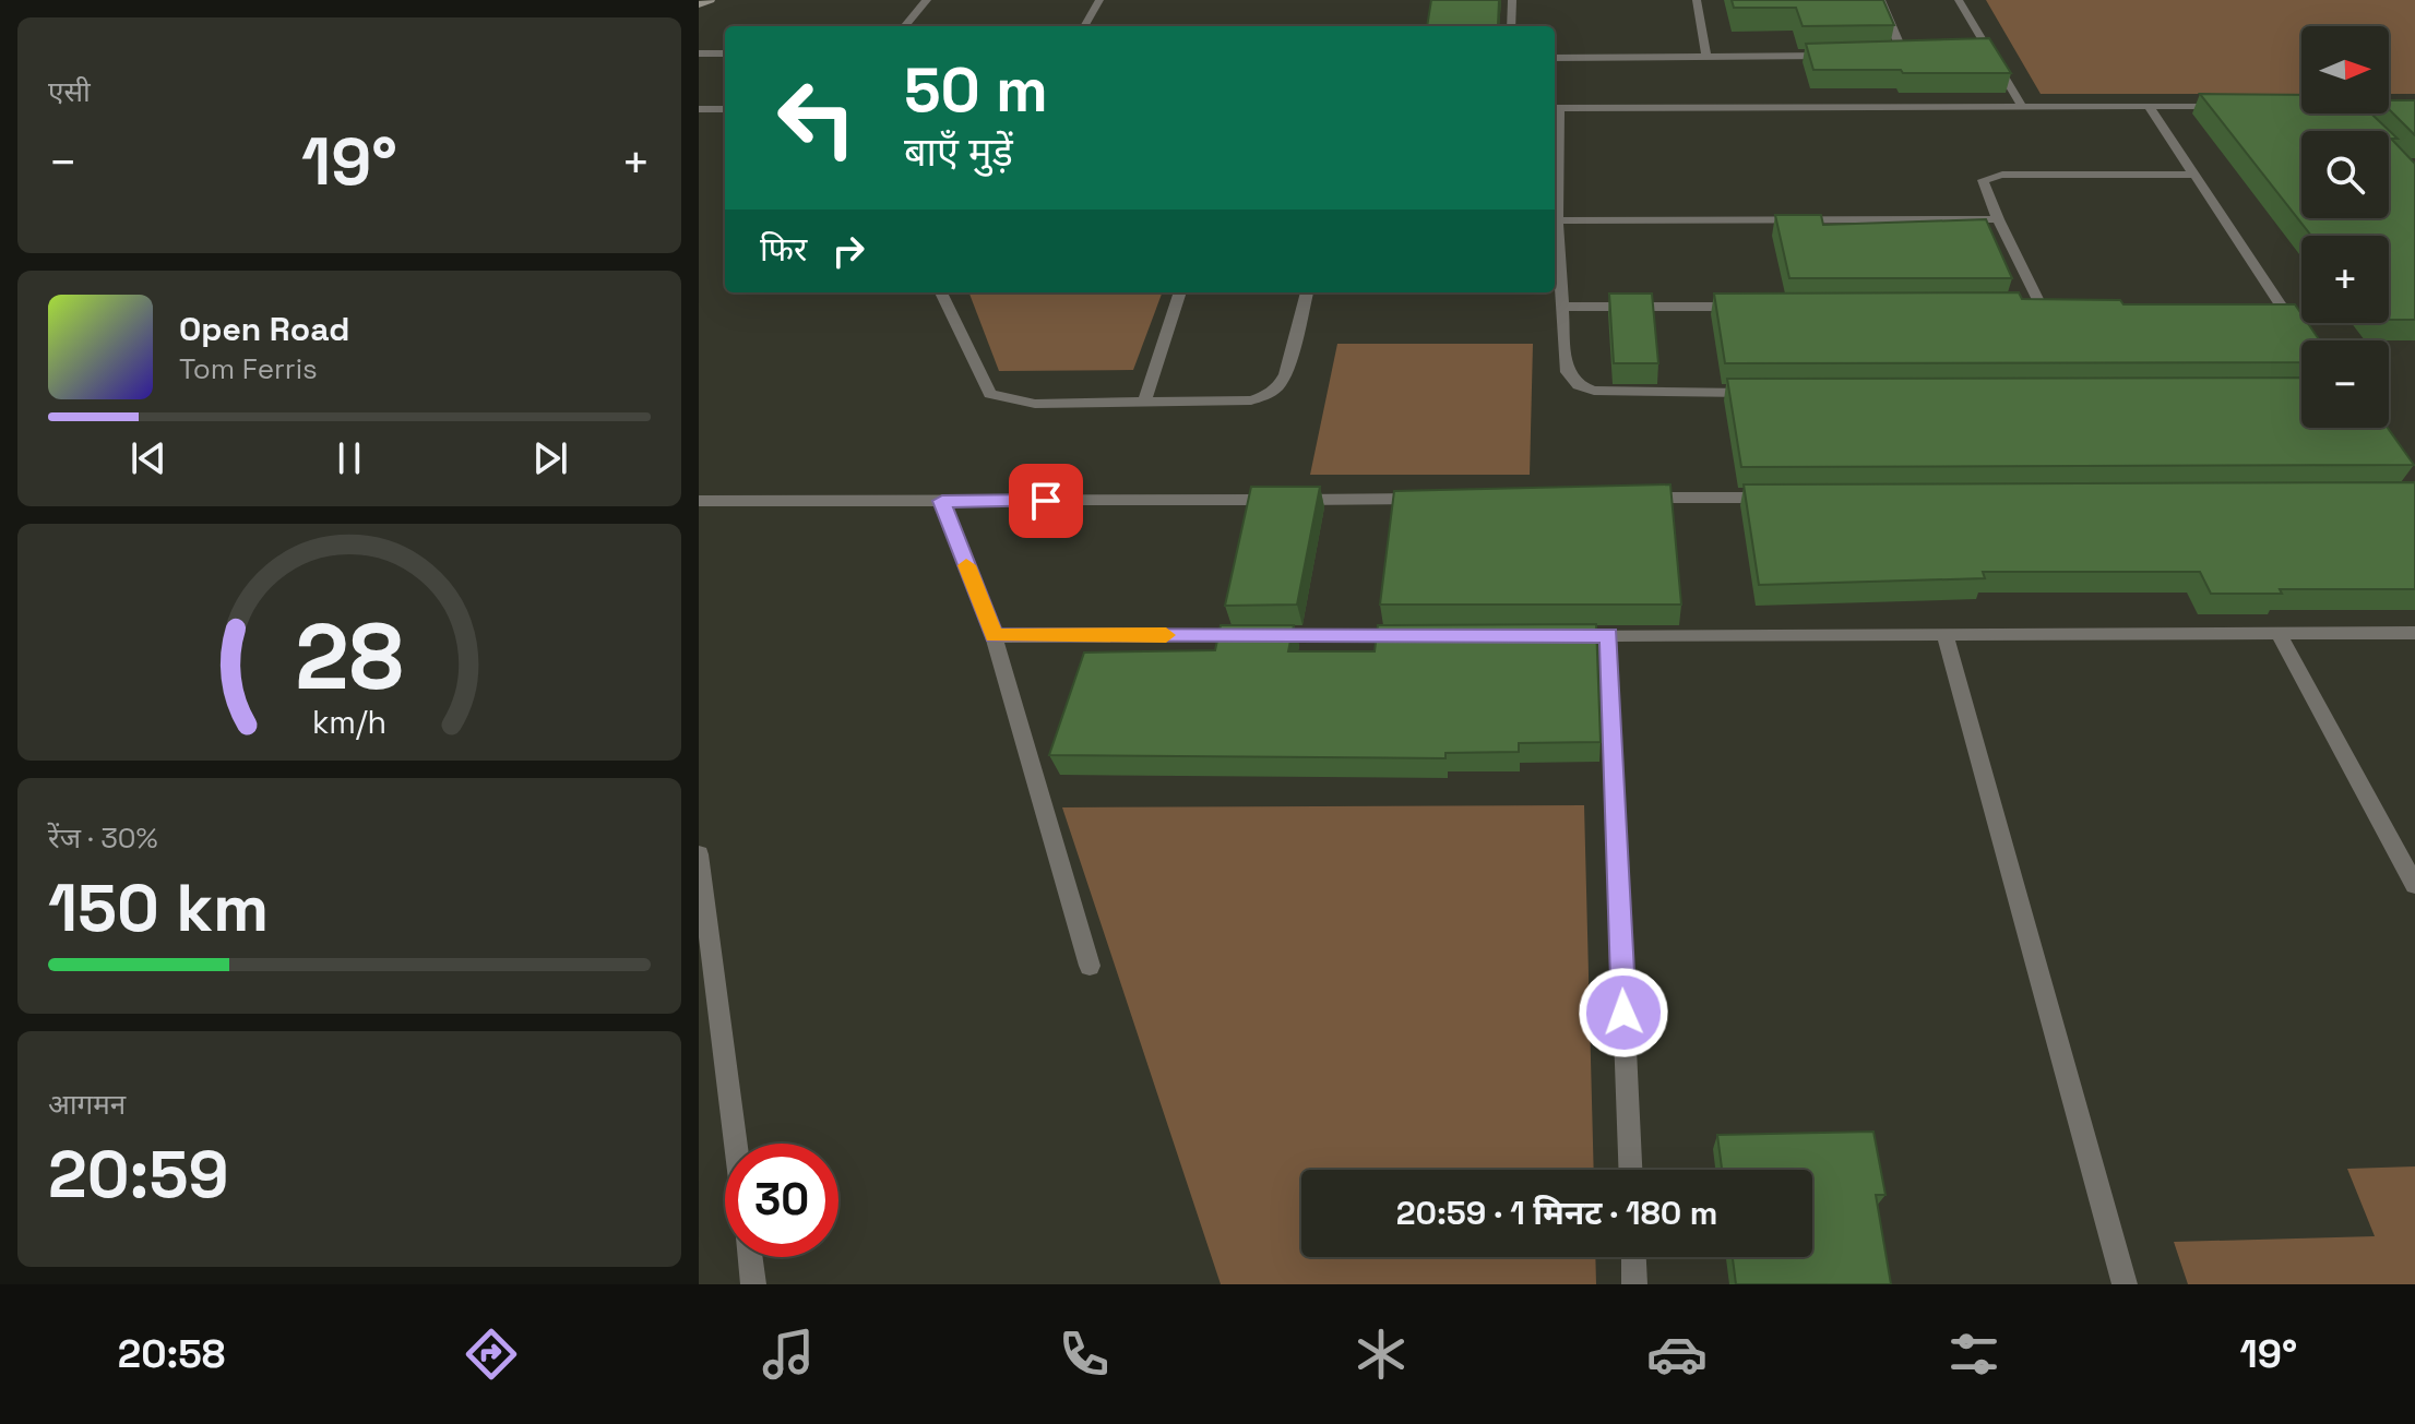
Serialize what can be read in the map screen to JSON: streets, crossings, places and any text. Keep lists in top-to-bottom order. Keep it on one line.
{"north":"right","page":{"tile":["एसी",["रेंज · 30%","150 km"],["आगमन","20:59"]],"map_buttons":["+","−"],"turn":["50 m","बाएँ मुड़ें"],"heat":["−","19°","+"],"then":"फिर","song":["Open Road","Tom Ferris"],"limit":"30","trip":"20:59 · 1 मिनट · 180 m","tabs":["20:58","19°"],"gauge":["28","km/h"]}}
